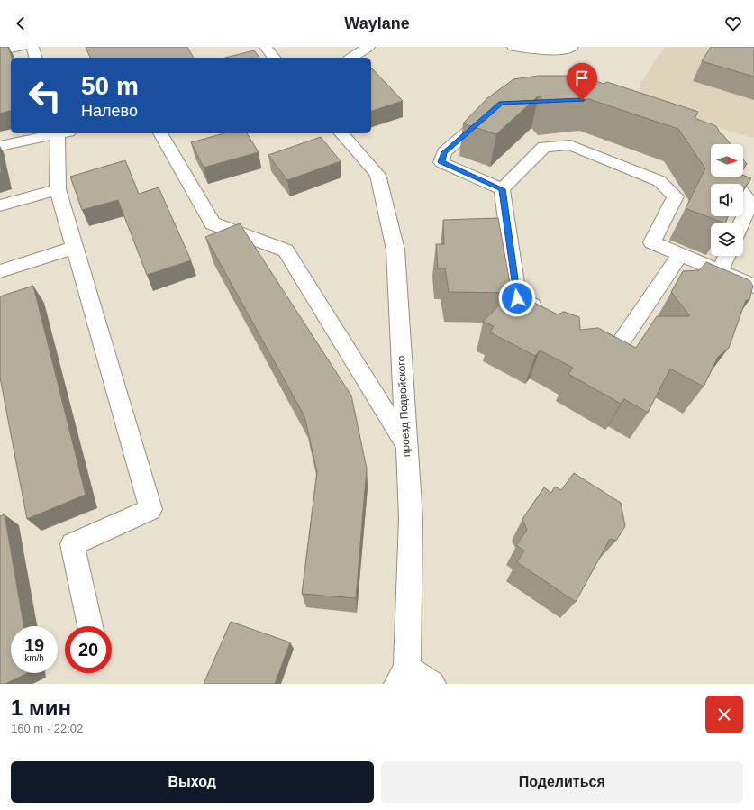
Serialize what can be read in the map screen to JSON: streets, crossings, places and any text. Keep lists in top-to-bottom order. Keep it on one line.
{"streets":{"street":["проезд Подвойского"]},"north":"right","page":{"header":"Waylane","turn":["50 m","Налево"],"speed":"19 km/h","limit":"20","heading":["1 мин","160 m · 22:02"],"buttons":["Выход","Поделиться"]}}
